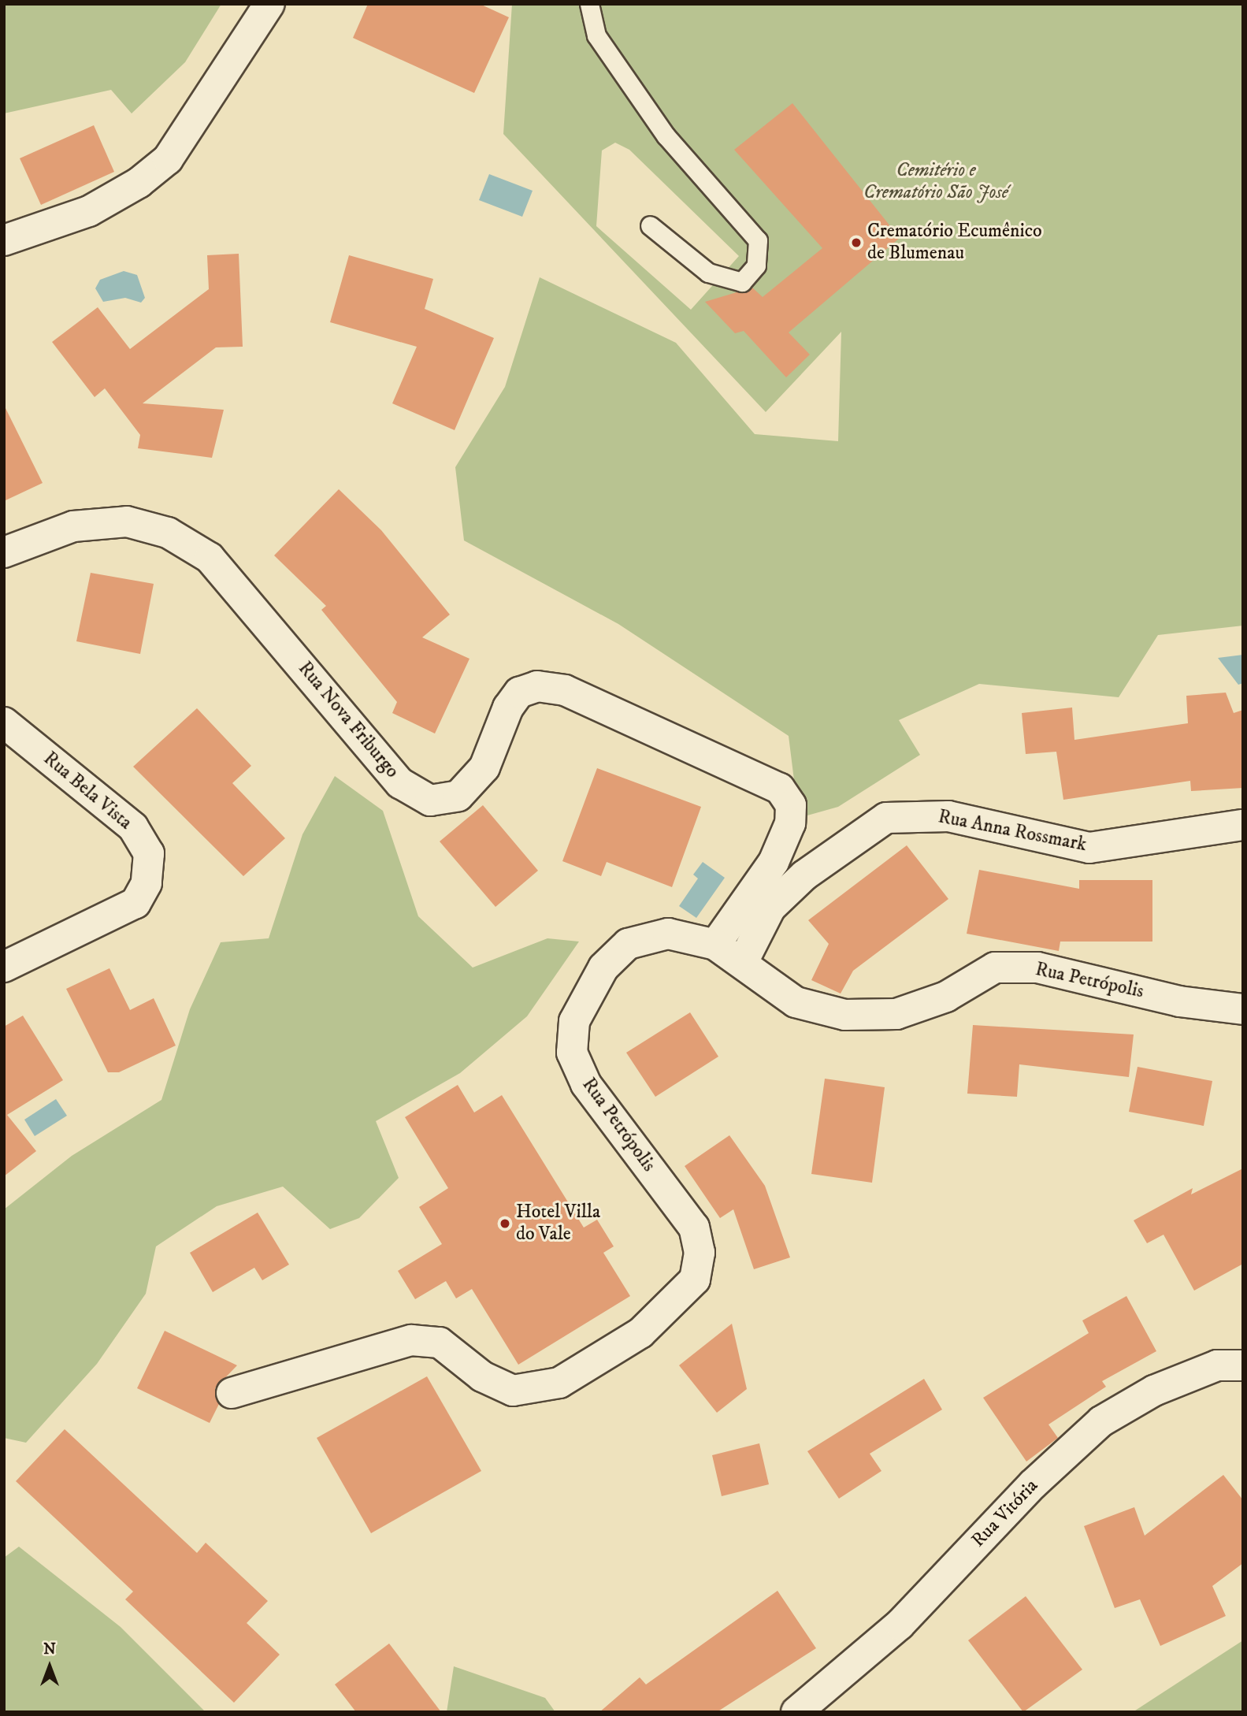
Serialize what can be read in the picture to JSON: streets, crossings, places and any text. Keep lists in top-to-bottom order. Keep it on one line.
{"streets":{"street":["Rua Nova Friburgo","Rua Bela Vista","Rua Anna Rossmark","Rua Petrópolis","Rua Vitória"]},"crossings":[["Rua Nova Friburgo","Rua Petrópolis"],["Rua Anna Rossmark","Rua Petrópolis"]],"parks":["Cemitério e Crematório São José"],"places":["Crematório Ecumênico de Blumenau","Hotel Villa do Vale"],"north":"top"}
